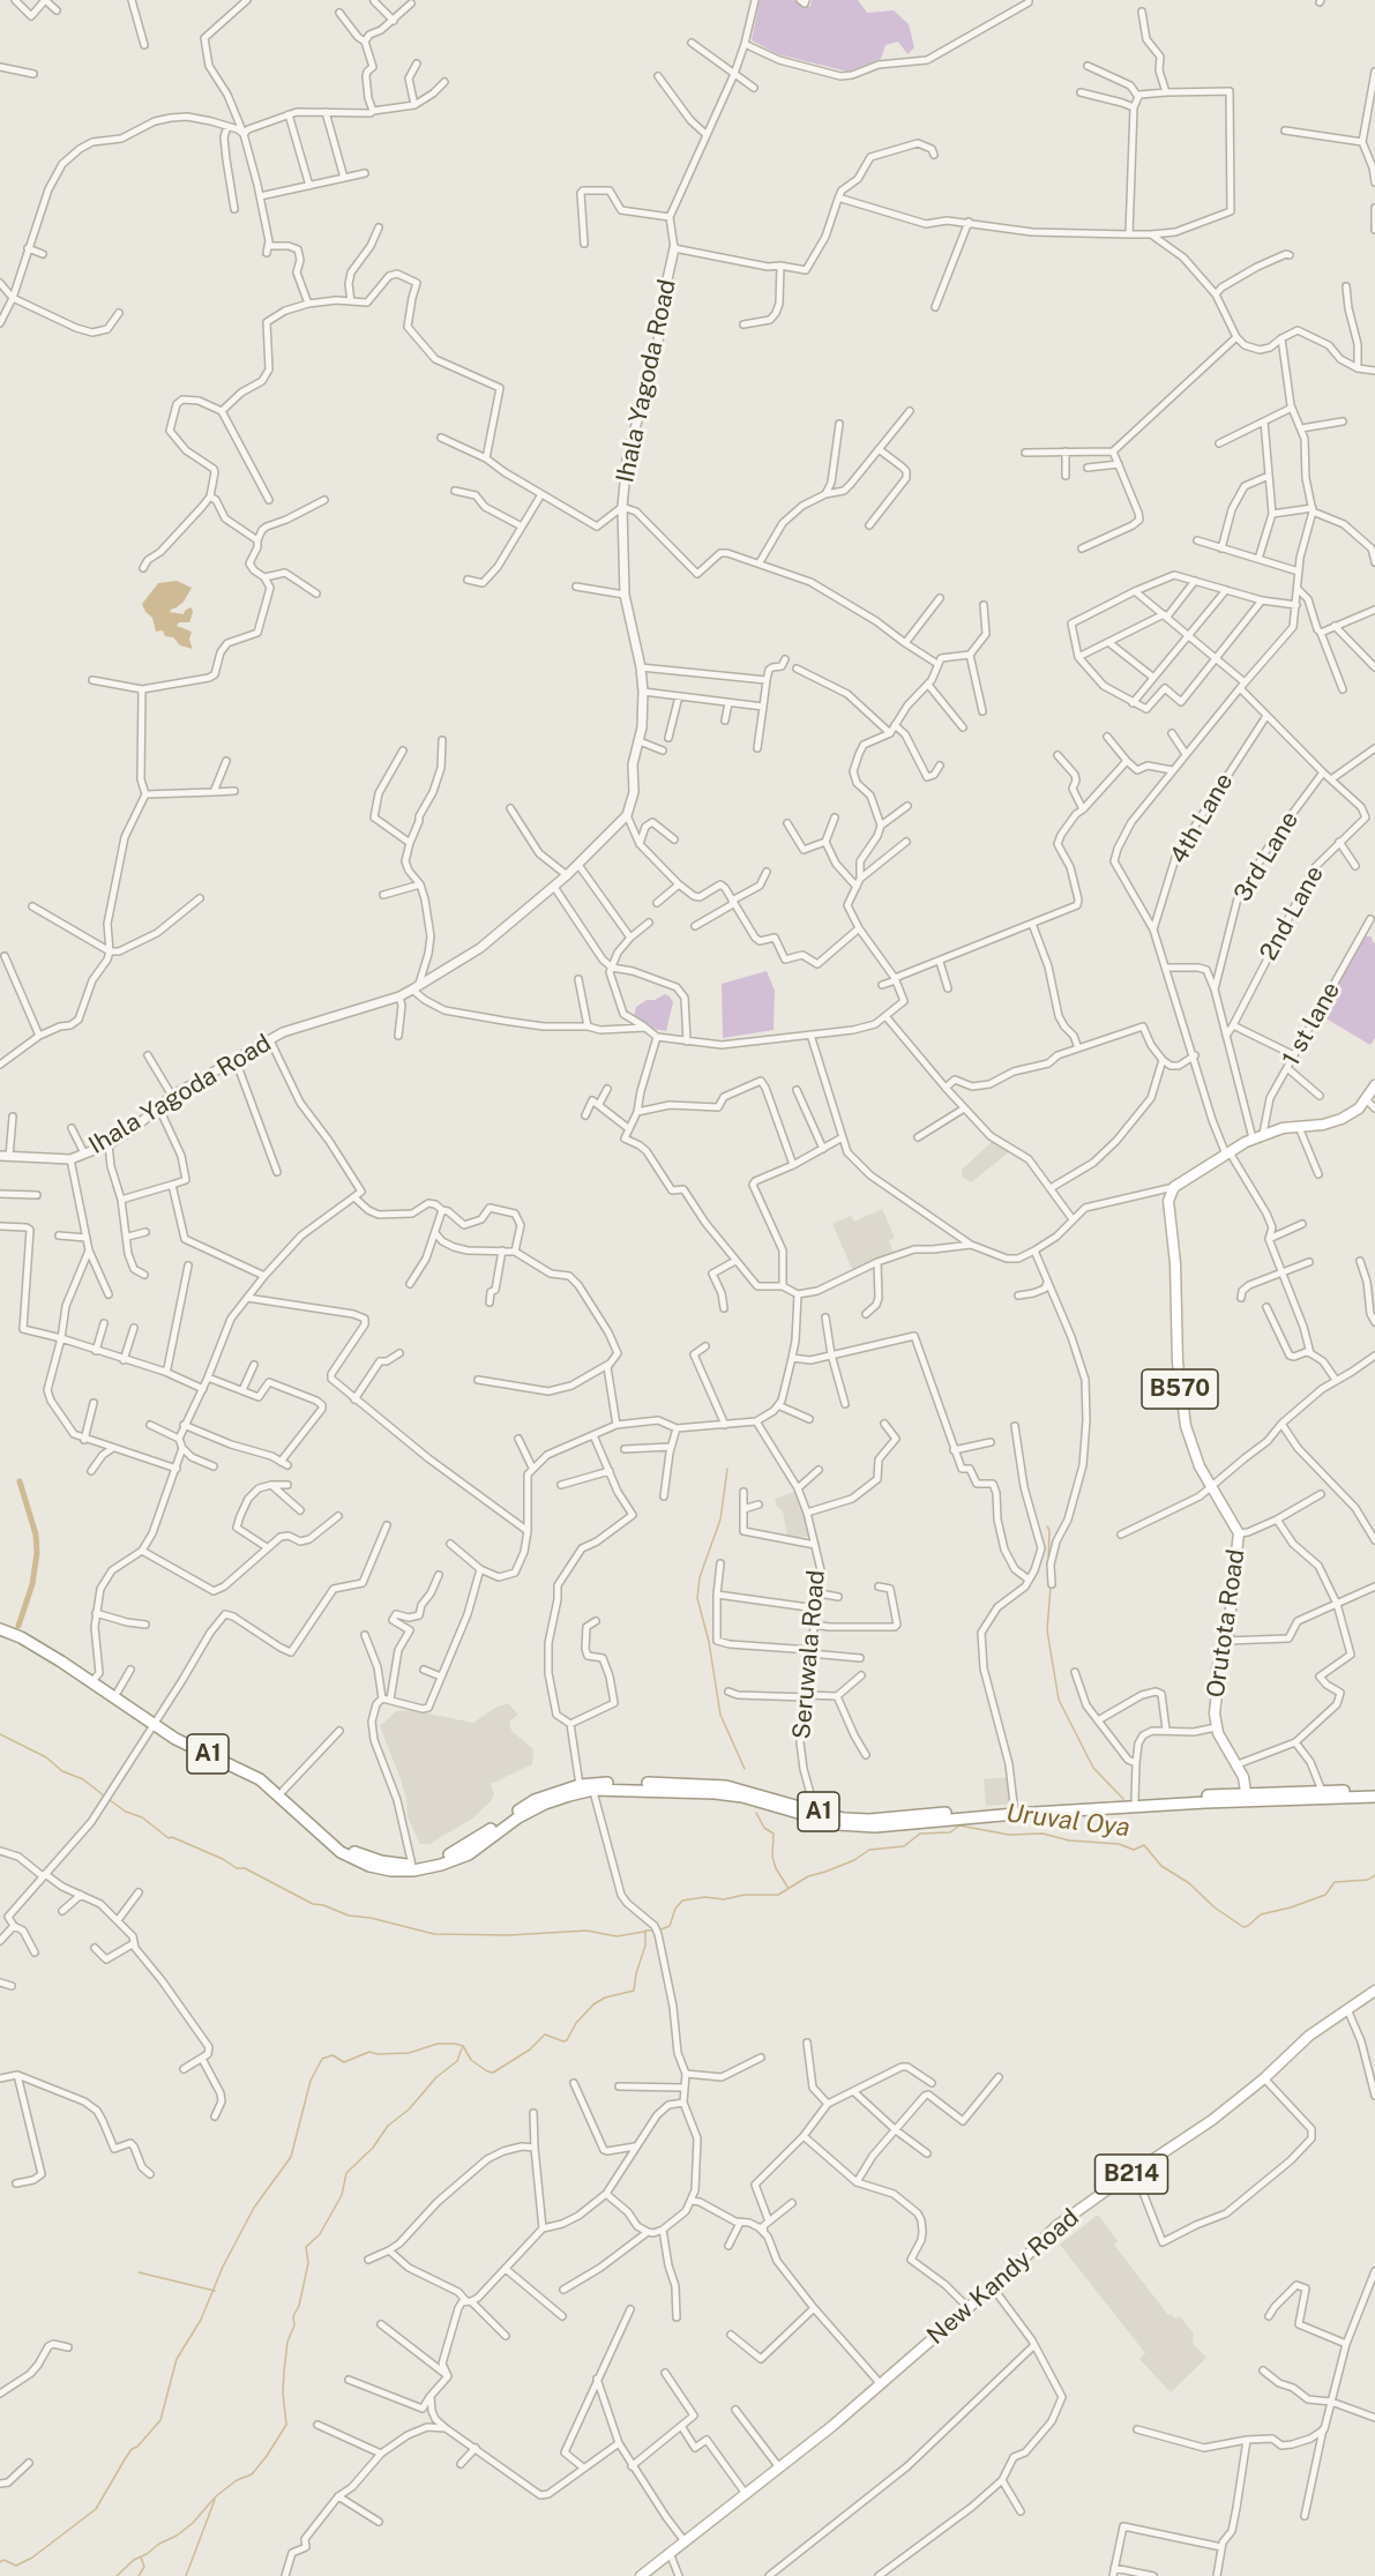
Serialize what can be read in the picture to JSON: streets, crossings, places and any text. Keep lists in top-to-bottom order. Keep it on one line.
{"streets":{"highway":["A1"],"main road":["B570","Orutota Road","B214","New Kandy Road"],"street":["Ihala Yagoda Road","4th Lane","3rd Lane","2nd Lane","1 st lane","Seruwala Road"]},"crossings":[["4th Lane","2nd Lane"],["3rd Lane","2nd Lane"],["Orutota Road","A1"],["Seruwala Road","A1"]],"water":["Uruval Oya"]}
